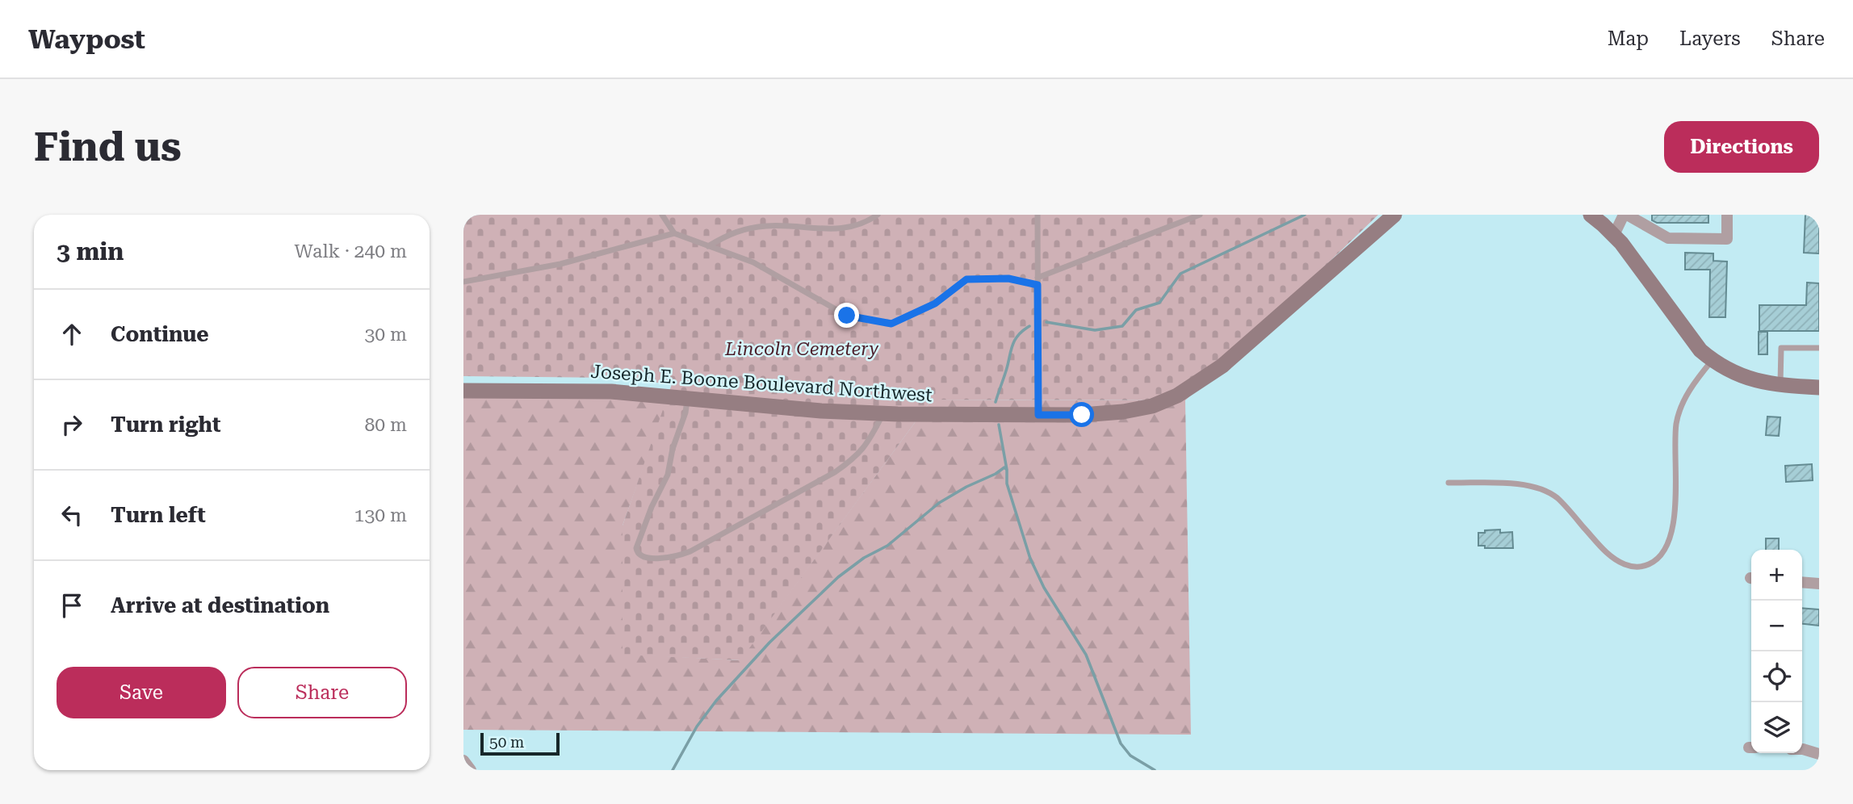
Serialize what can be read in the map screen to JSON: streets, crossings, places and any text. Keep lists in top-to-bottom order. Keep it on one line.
{"streets":{"main road":["Joseph E. Boone Boulevard Northwest"]},"parks":["Lincoln Cemetery"],"scale_bar":"50 m","page":{"header":"Waypost","nav":["Map","Layers","Share"],"buttons":["Directions",["Save","Share"]],"title":"Find us","heading":["3 min","Walk · 240 m"],"list":[["Continue","30 m"],["Turn right","80 m"],["Turn left","130 m"],"Arrive at destination"],"map_buttons":["+","−"],"scale":"50 m"}}
